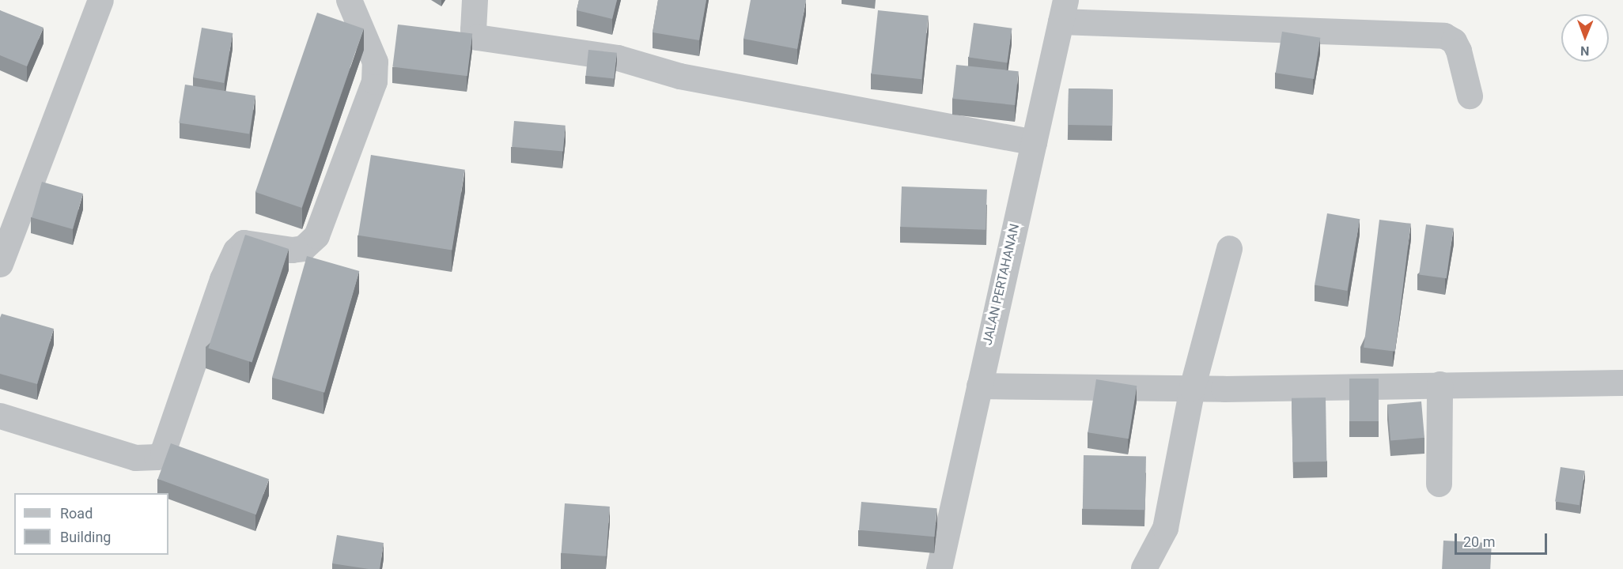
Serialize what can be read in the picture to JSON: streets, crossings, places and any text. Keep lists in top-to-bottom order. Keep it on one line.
{"streets":{"street":["JALAN PERTAHANAN"]},"legend":["Road","Building"],"scale_bar":"20 m","north":"bottom"}
